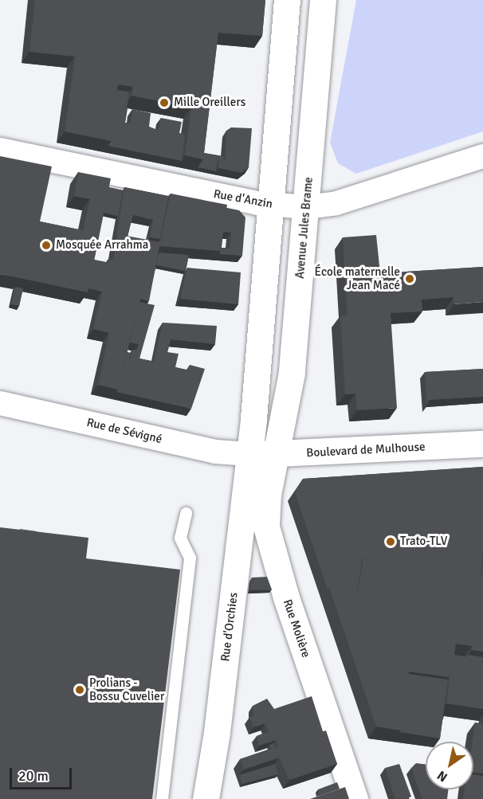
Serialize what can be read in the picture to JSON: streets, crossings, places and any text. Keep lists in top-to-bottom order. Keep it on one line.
{"streets":{"street":["Rue d'Anzin","Avenue Jules Brame","Rue de Sévigné","Boulevard de Mulhouse","Rue d'Orchies","Rue Molière"]},"crossings":[["Rue d'Anzin","Avenue Jules Brame"],["Avenue Jules Brame","Boulevard de Mulhouse"],["Avenue Jules Brame","Rue Molière"],["Rue de Sévigné","Boulevard de Mulhouse"],["Rue de Sévigné","Rue d'Orchies"],["Boulevard de Mulhouse","Rue d'Orchies"],["Boulevard de Mulhouse","Rue Molière"]],"places":["Mille Oreillers","Mosquée Arrahma","École maternelle Jean Macé","Trato-TLV","Prolians - Bossu Cuvelier"],"scale_bar":"20 m","north":"bottom left"}
